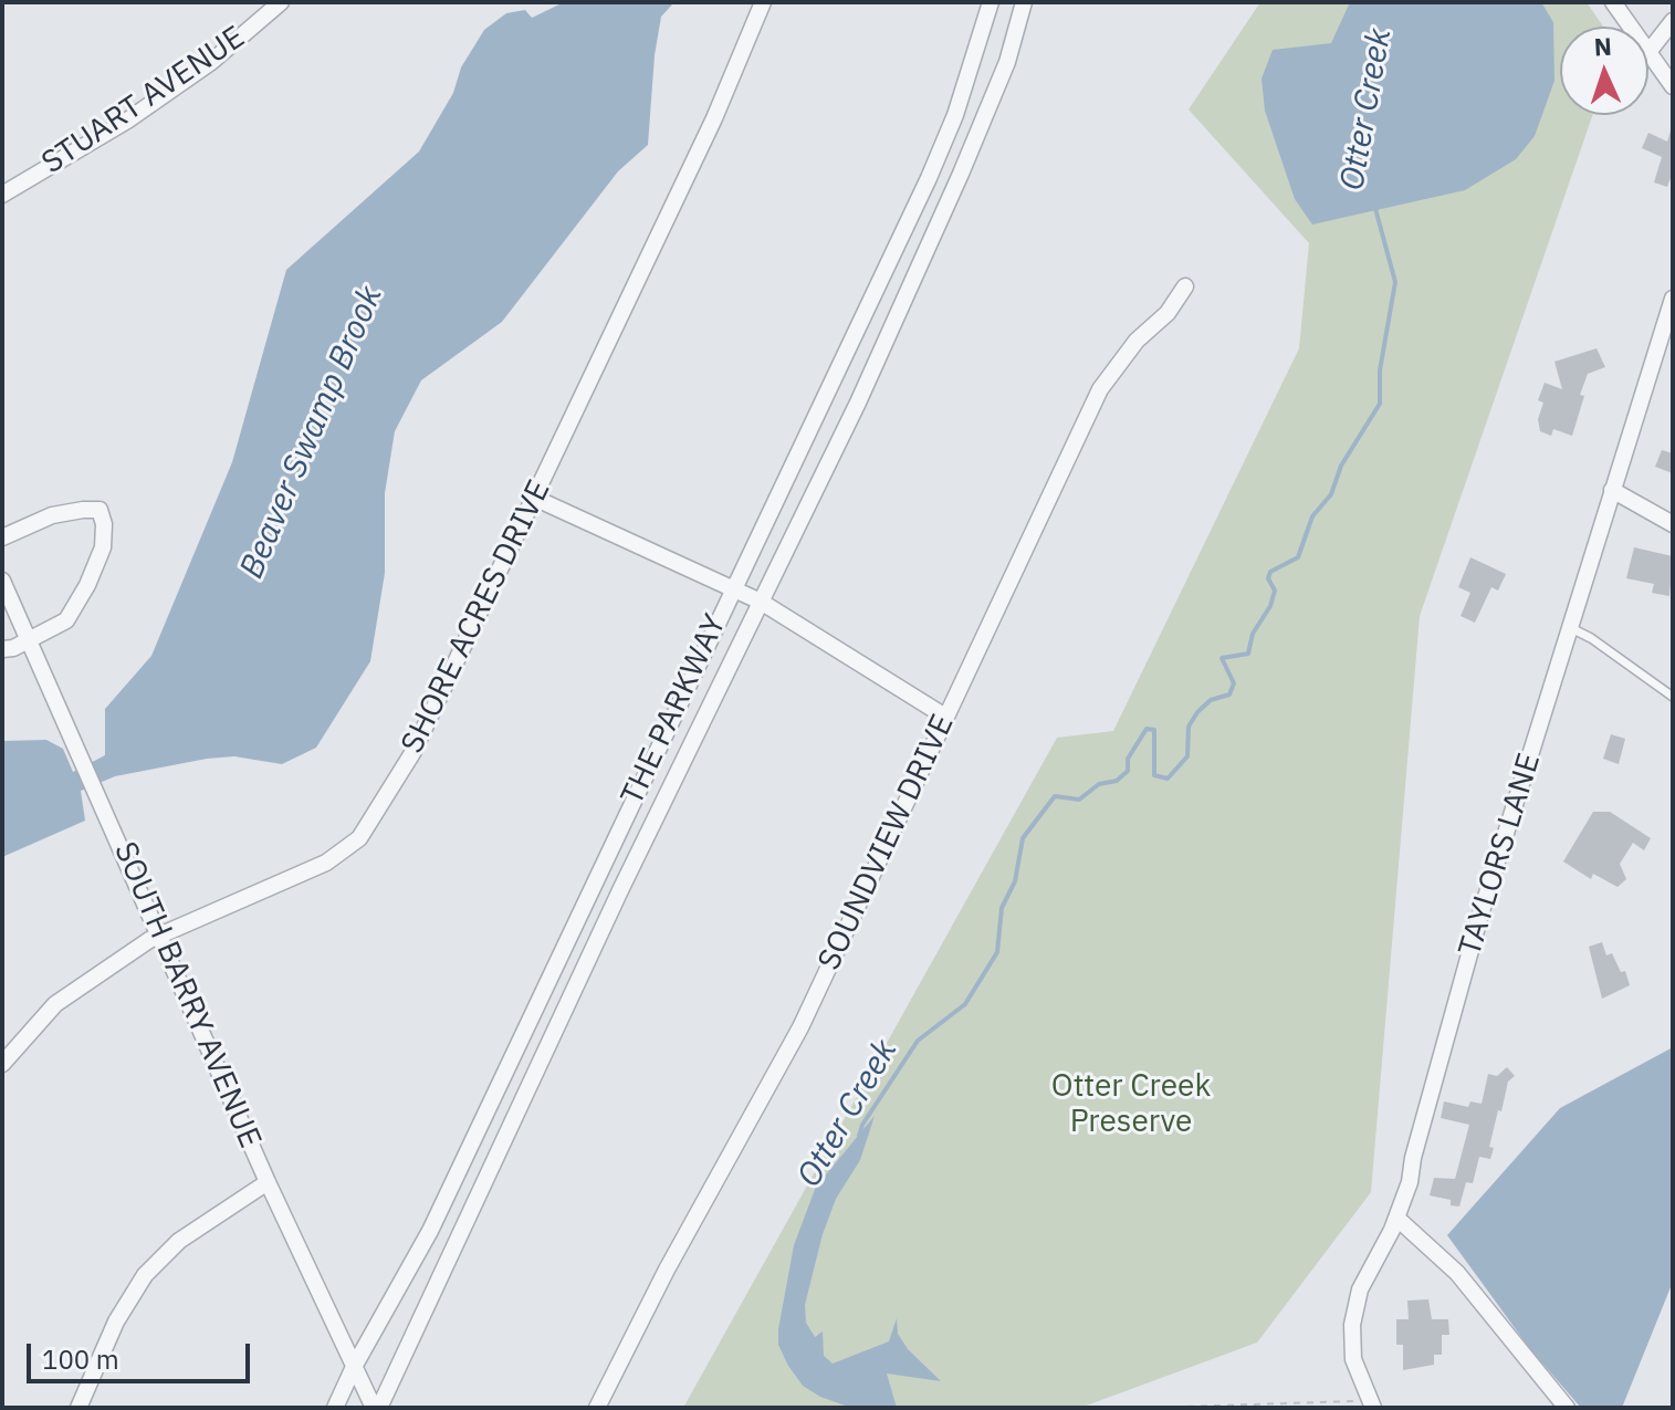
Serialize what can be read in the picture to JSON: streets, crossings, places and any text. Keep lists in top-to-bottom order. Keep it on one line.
{"streets":{"street":["STUART AVENUE","SHORE ACRES DRIVE","THE PARKWAY","SOUNDVIEW DRIVE","TAYLORS LANE","SOUTH BARRY AVENUE"]},"crossings":[["SHORE ACRES DRIVE","SOUTH BARRY AVENUE"],["THE PARKWAY","SOUTH BARRY AVENUE"]],"water":["Otter Creek","Beaver Swamp Brook"],"parks":["Otter Creek Preserve"],"scale_bar":"100 m","north":"top"}
